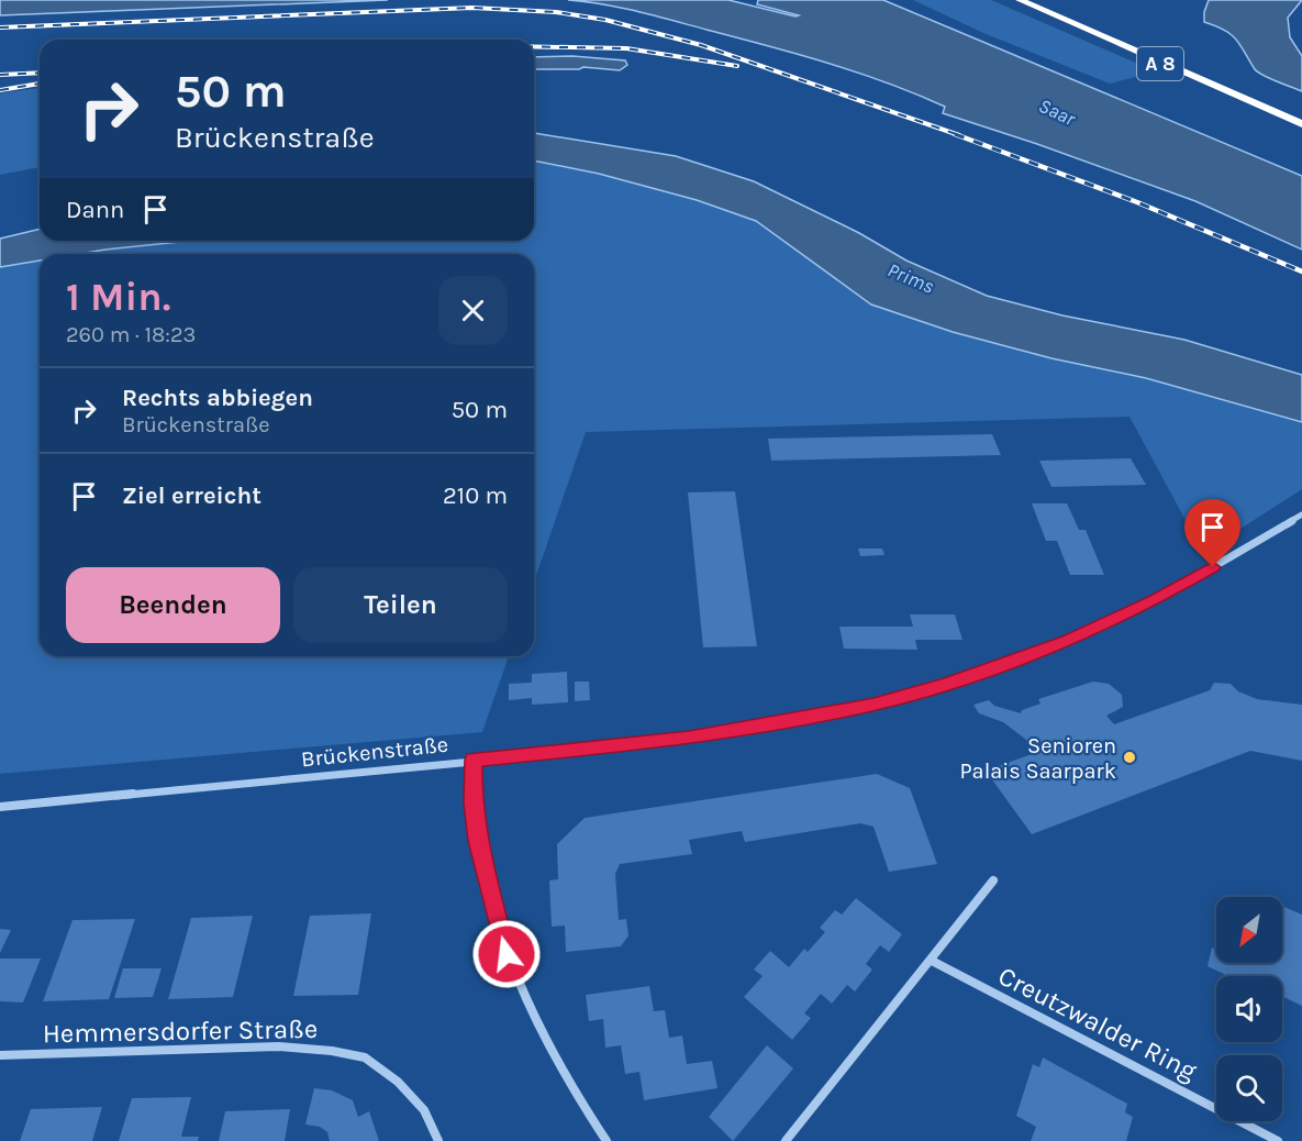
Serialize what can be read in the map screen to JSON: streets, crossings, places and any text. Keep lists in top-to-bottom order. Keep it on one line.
{"streets":{"highway":["A 8"],"street":["Brückenstraße","Creutzwalder Ring","Hemmersdorfer Straße"]},"water":["Saar","Prims"],"places":["Senioren Palais Saarpark"],"north":"bottom left","page":{"turn":["50 m","Brückenstraße"],"then":"Dann","heading":["1 Min.","260 m · 18:23"],"list":[{"name":"Rechts abbiegen","note":"Brückenstraße","value":"50 m"},{"name":"Ziel erreicht","value":"210 m"}],"buttons":["Beenden","Teilen"]}}
